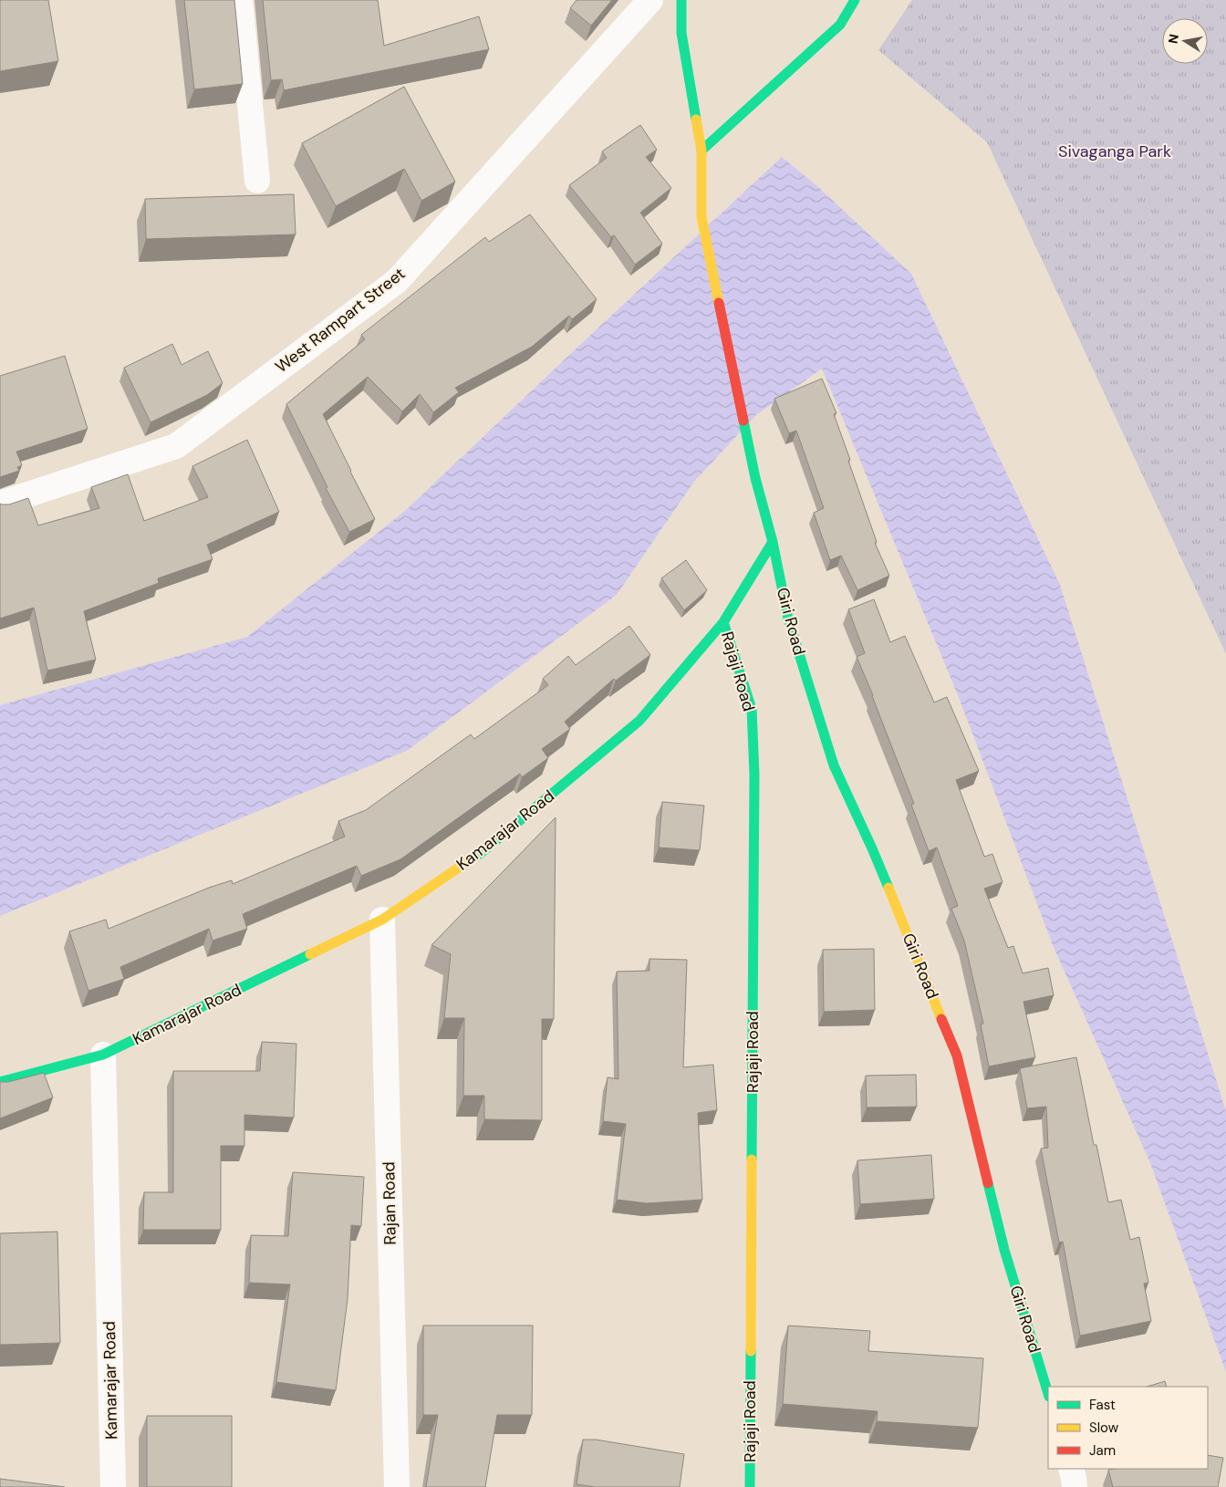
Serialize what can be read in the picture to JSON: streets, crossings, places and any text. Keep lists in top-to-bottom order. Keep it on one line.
{"streets":{"street":["West Rampart Street","Giri Road","Rajaji Road","Kamarajar Road","Rajan Road"]},"crossings":[["Giri Road","Kamarajar Road"],["Rajaji Road","Kamarajar Road"],["Kamarajar Road","Rajan Road"]],"parks":["Sivaganga Park"],"legend":["Fast","Slow","Jam"],"north":"left"}
